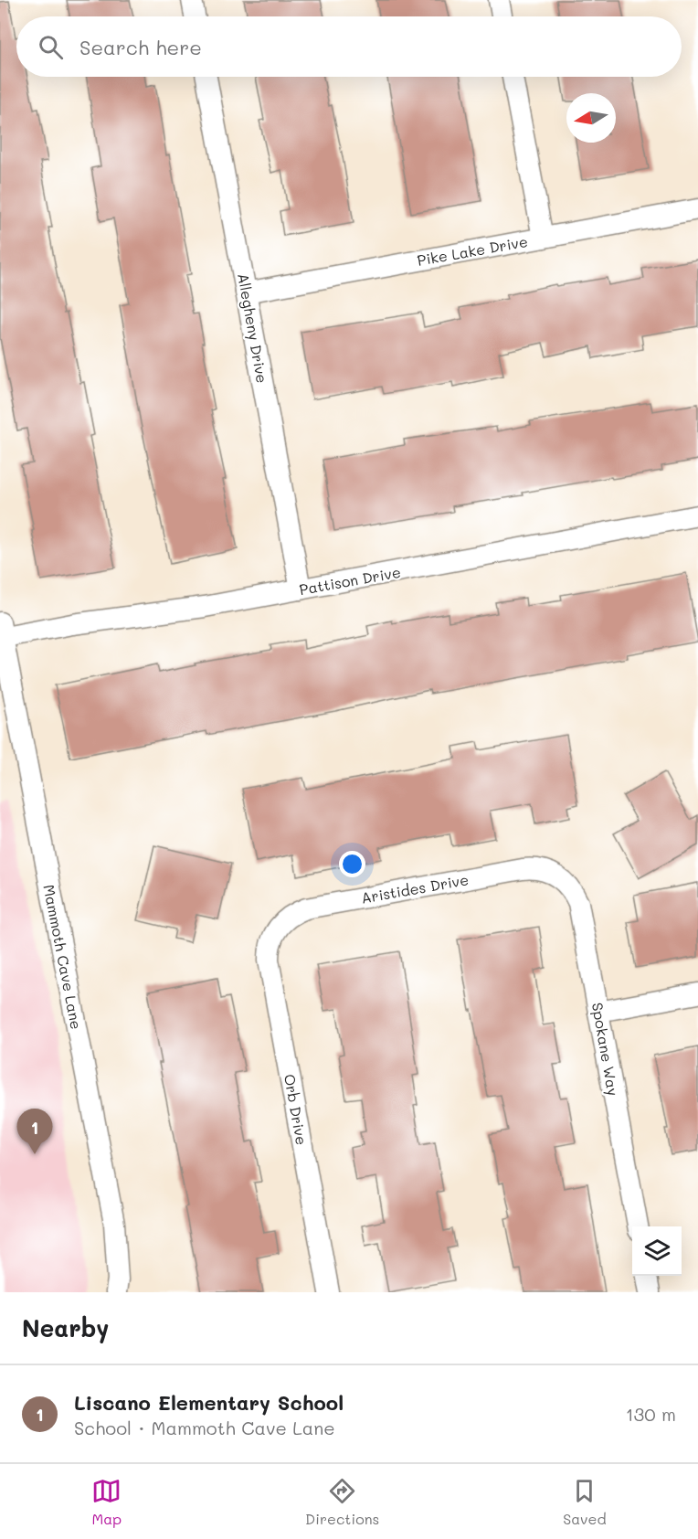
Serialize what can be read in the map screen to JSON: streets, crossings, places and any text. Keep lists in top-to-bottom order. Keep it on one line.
{"streets":{"street":["Pike Lake Drive","Allegheny Drive","Pattison Drive","Aristides Drive","Mammoth Cave Lane","Spokane Way","Orb Drive"]},"crossings":[["Pike Lake Drive","Allegheny Drive"],["Allegheny Drive","Pattison Drive"],["Pattison Drive","Mammoth Cave Lane"],["Aristides Drive","Spokane Way"],["Aristides Drive","Orb Drive"]],"north":"left","page":{"search":"Search here","pins":"1","heading":"Nearby","list":[{"mark":"1","name":"Liscano Elementary School","note":"School · Mammoth Cave Lane","value":"130 m"}],"nav":["Map","Directions","Saved"]}}
